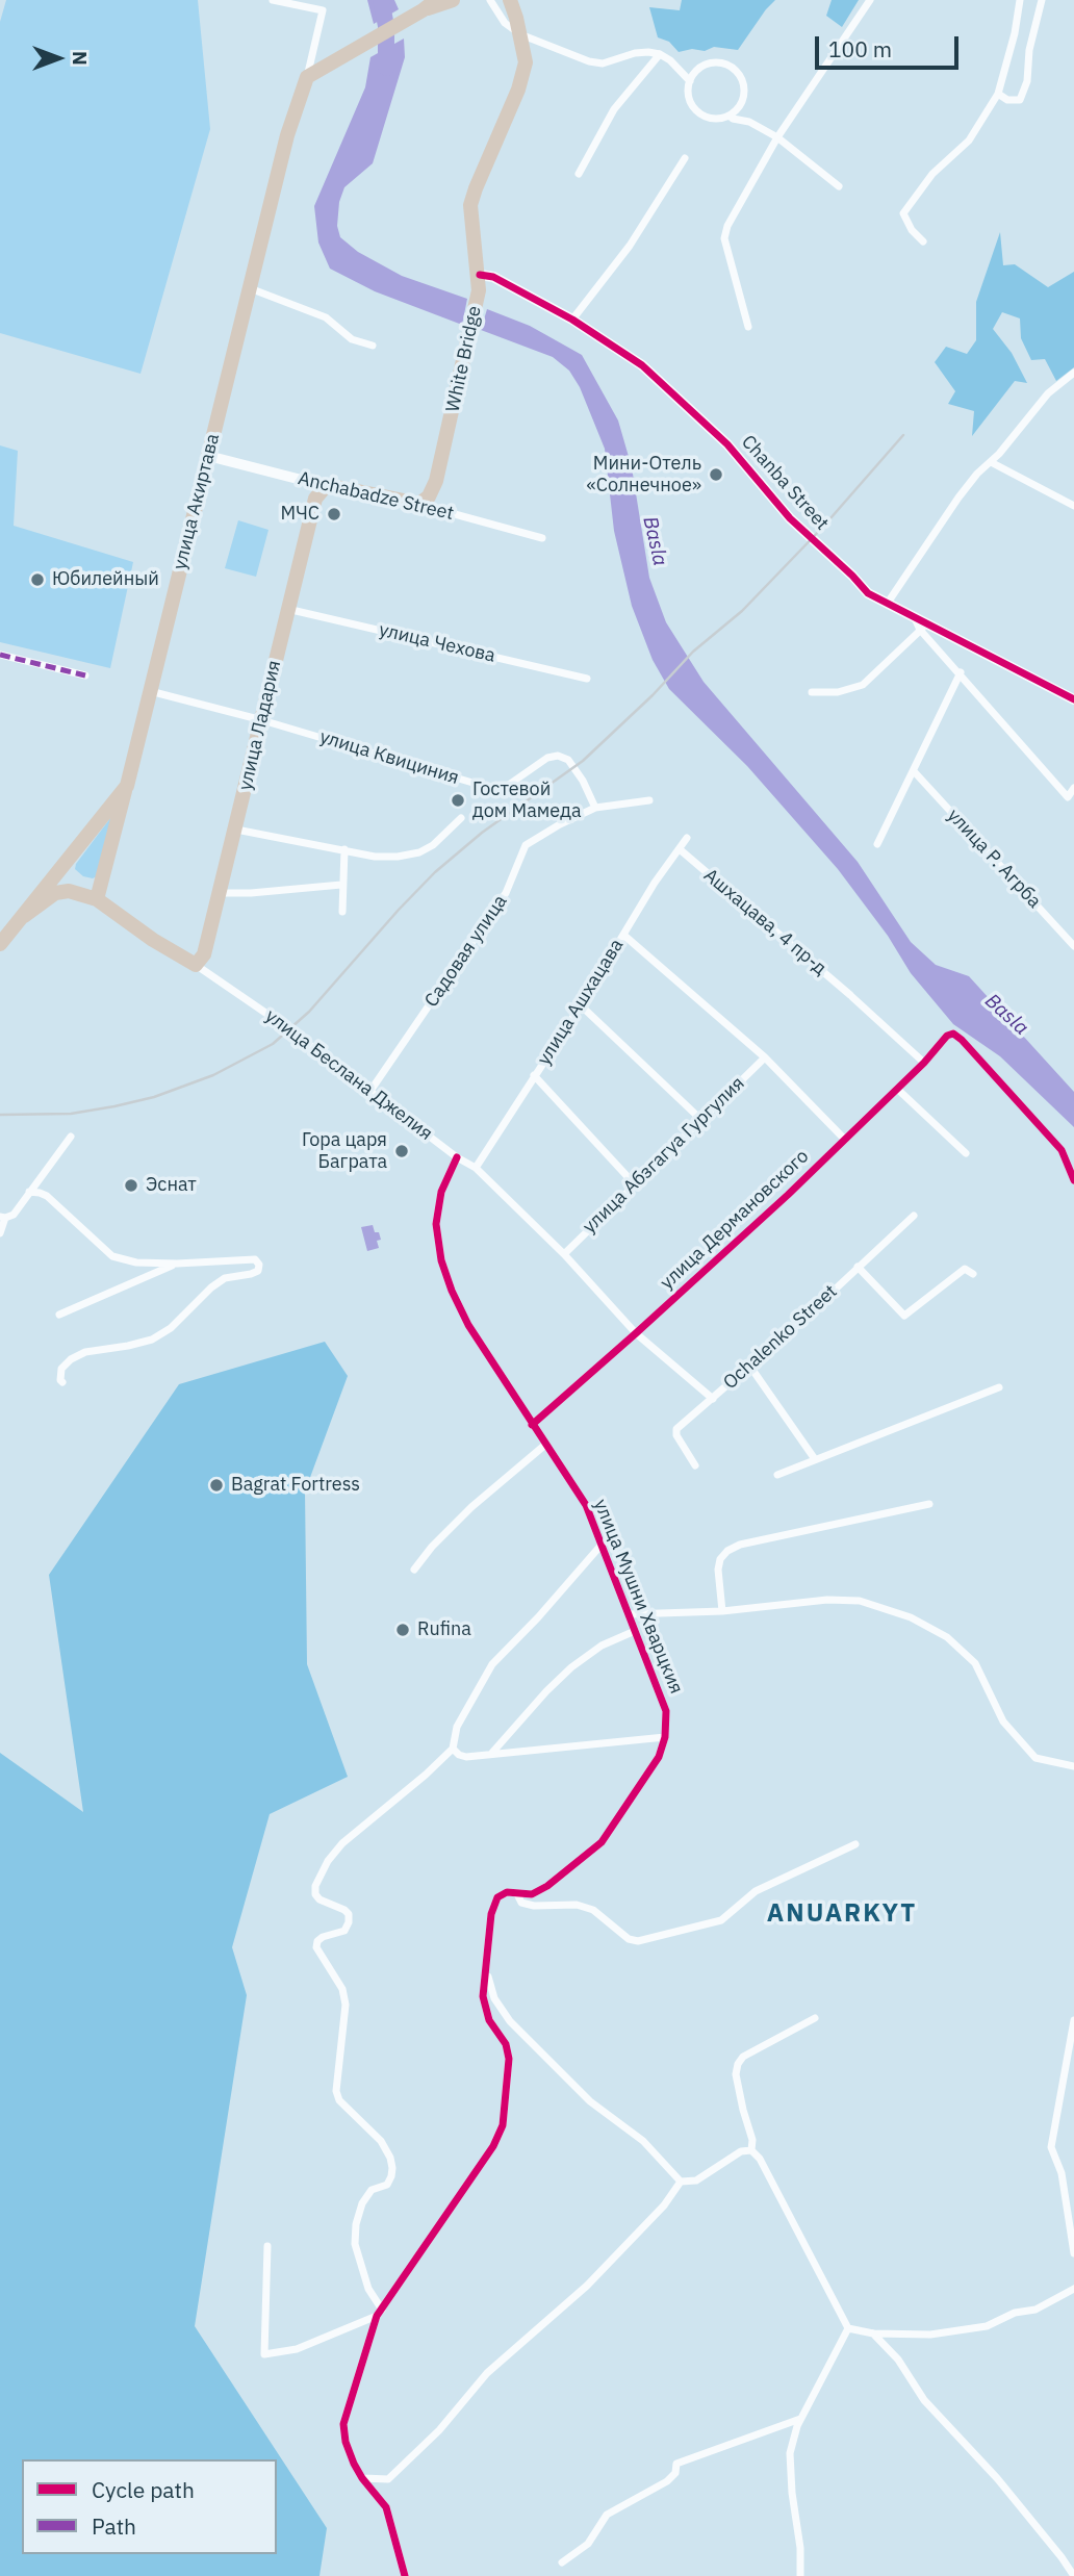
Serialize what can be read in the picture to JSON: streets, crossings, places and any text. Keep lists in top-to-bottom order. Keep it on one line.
{"streets":{"highway":["White Bridge","Anchabadze Street","улица Акиртава","улица Ладария","улица Беслана Джелия"],"street":["Chanba Street","улица Чехова","улица Квициния","улица Р. Агрба","Ашхацава, 4 пр-д","Садовая улица","улица Ашхацава","улица Абзгагуа Гургулия","улица Дермановского","Ochalenko Street","улица Мушни Хварцкия"]},"crossings":[["White Bridge","Chanba Street"],["White Bridge","Anchabadze Street"],["Anchabadze Street","улица Акиртава"],["Anchabadze Street","улица Ладария"],["улица Акиртава","улица Квициния"],["улица Акиртава","улица Беслана Джелия"],["улица Чехова","улица Ладария"],["улица Ладария","улица Квициния"],["улица Ладария","улица Беслана Джелия"],["улица Квициния","Садовая улица"],["Ашхацава, 4 пр-д","улица Ашхацава"],["Ашхацава, 4 пр-д","улица Дермановского"],["Садовая улица","улица Беслана Джелия"],["улица Ашхацава","улица Беслана Джелия"],["улица Беслана Джелия","улица Абзгагуа Гургулия"],["улица Беслана Джелия","улица Дермановского"],["улица Беслана Джелия","Ochalenko Street"],["улица Беслана Джелия","улица Мушни Хварцкия"],["улица Дермановского","улица Мушни Хварцкия"]],"districts":["ANUARKYT"],"water":["Basla"],"places":["Мини-Отель «Солнечное»","МЧС","Юбилейный","Гостевой дом Мамеда","Гора царя Баграта","Эснат","Bagrat Fortress","Rufina"],"legend":["Cycle path","Path"],"scale_bar":"100 m","north":"right"}
